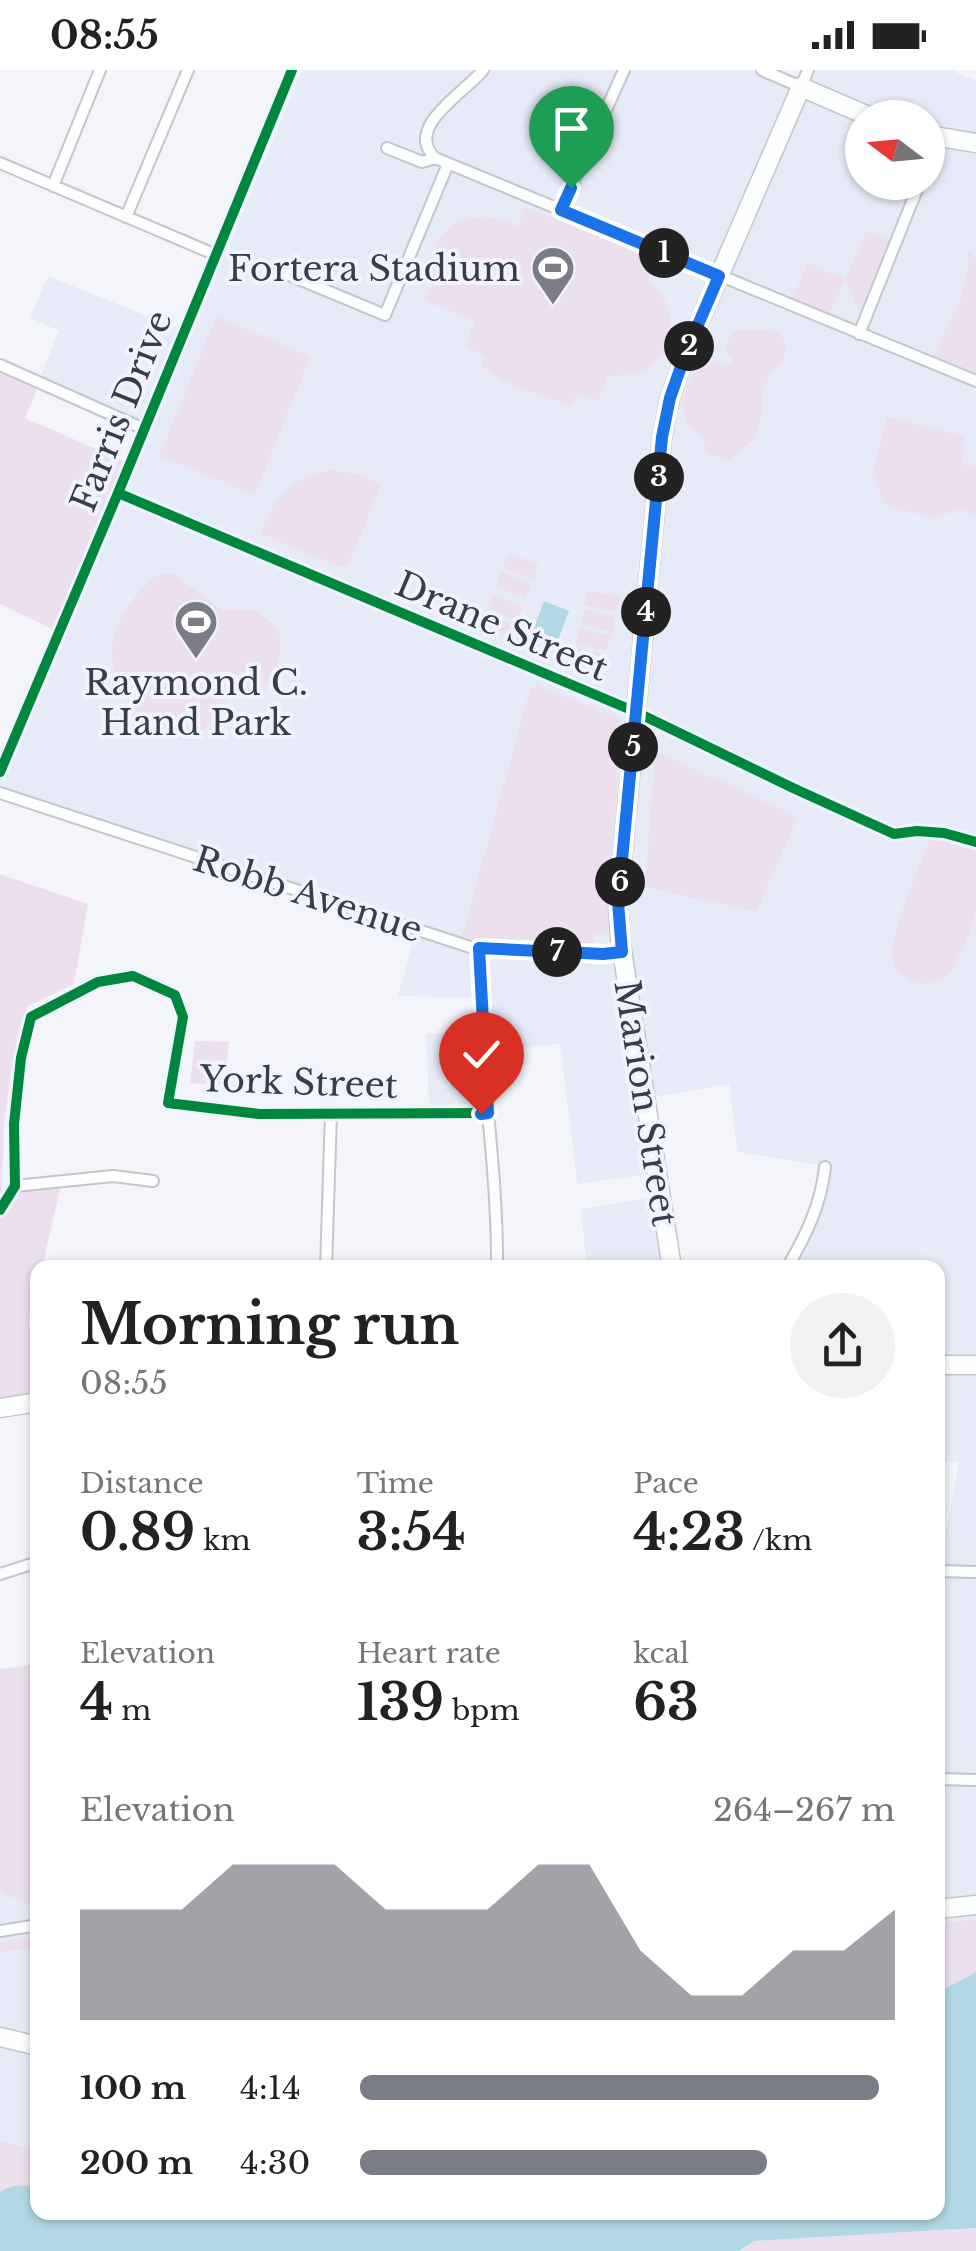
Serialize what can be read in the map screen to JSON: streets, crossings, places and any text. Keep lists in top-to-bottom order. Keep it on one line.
{"streets":{"main road":["Marion Street"],"street":["Farris Drive","Drane Street","Robb Avenue","York Street"]},"crossings":[["Farris Drive","Drane Street"],["Drane Street","Marion Street"],["Robb Avenue","Marion Street"]],"places":{"sports":["Fortera Stadium","Raymond C. Hand Park"]},"north":"left","page":{"status":"08:55","pins":["1","2","3","4","5","6","7"],"heading":["Morning run","08:55"],"stats":[["Distance","0.89 km"],["Time","3:54"],["Pace","4:23 /km"],["Elevation","4 m"],["Heart rate","139 bpm"],["kcal","63"]],"chart":["Elevation","264–267 m"],"list":[{"name":"100 m","note":"4:14"},{"name":"200 m","note":"4:30"}]}}
